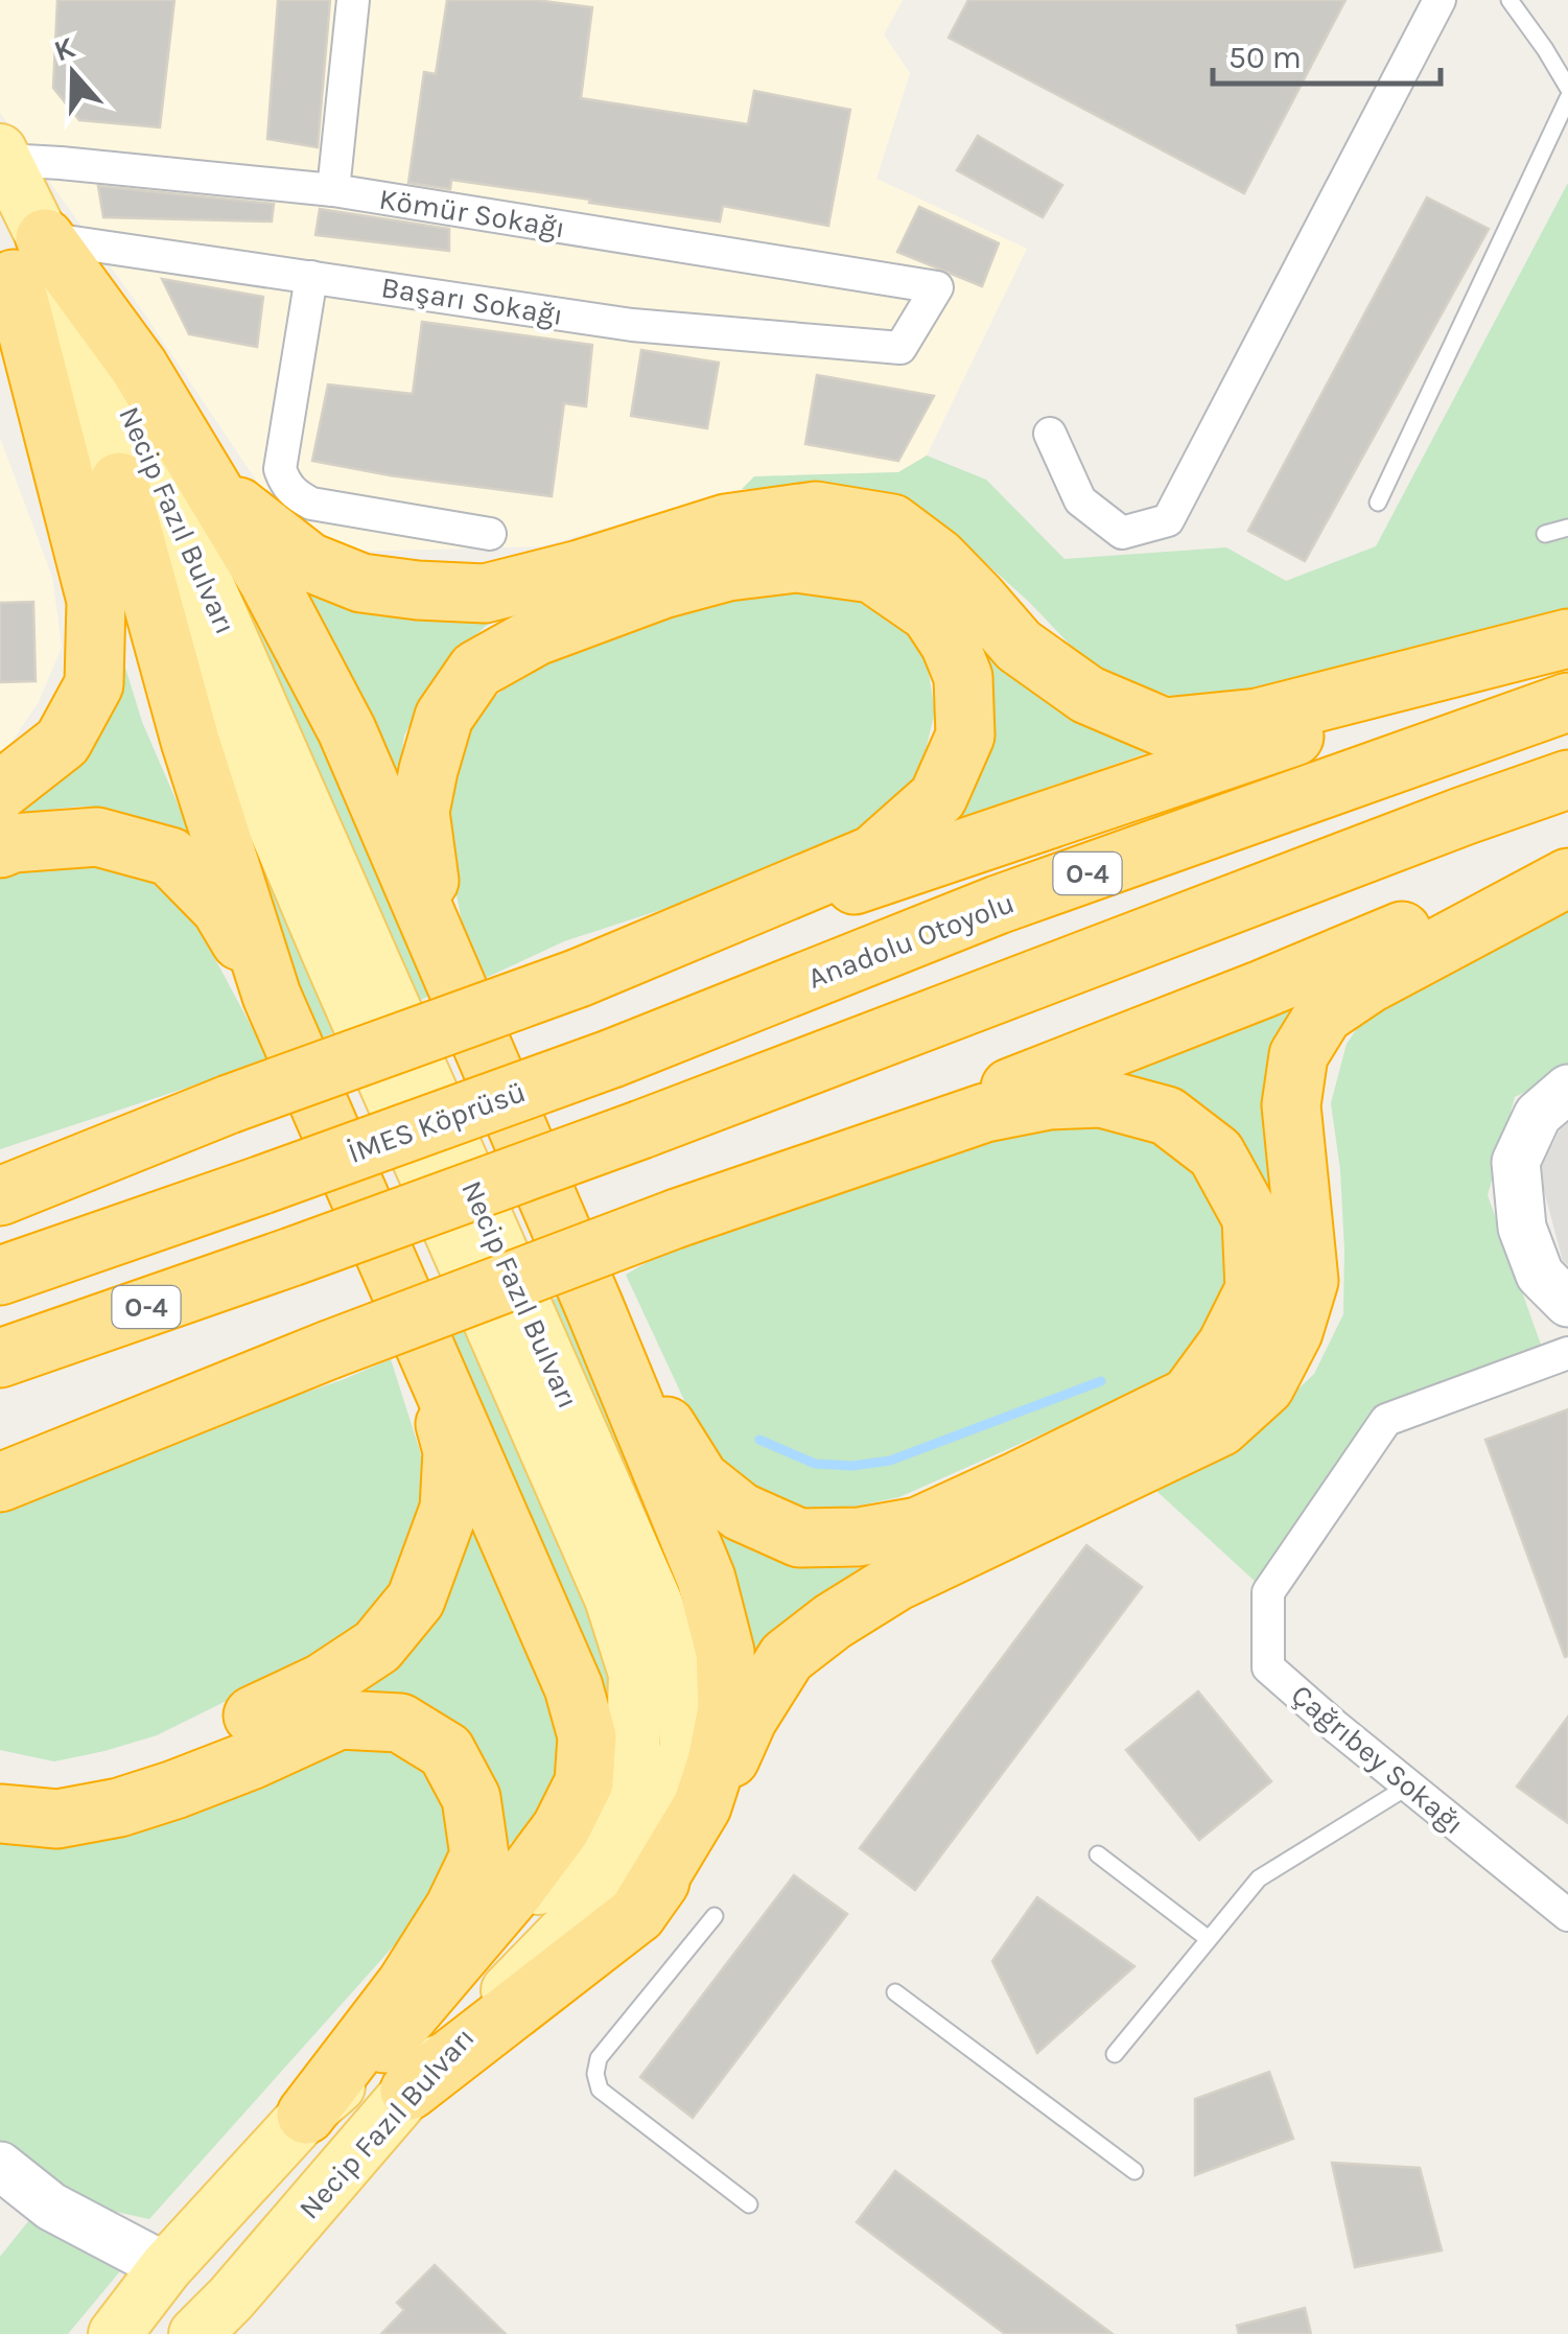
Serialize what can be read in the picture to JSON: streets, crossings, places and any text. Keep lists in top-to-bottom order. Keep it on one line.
{"streets":{"highway":["O-4","Anadolu Otoyolu","İMES Köprüsü"],"main road":["Necip Fazıl Bulvarı"],"street":["Kömür Sokağı","Başarı Sokağı","Çağrıbey Sokağı"]},"crossings":[["Kömür Sokağı","Başarı Sokağı"],["Kömür Sokağı","Necip Fazıl Bulvarı"],["Başarı Sokağı","Necip Fazıl Bulvarı"],["Anadolu Otoyolu","İMES Köprüsü"]],"scale_bar":"50 m","north":"top"}
